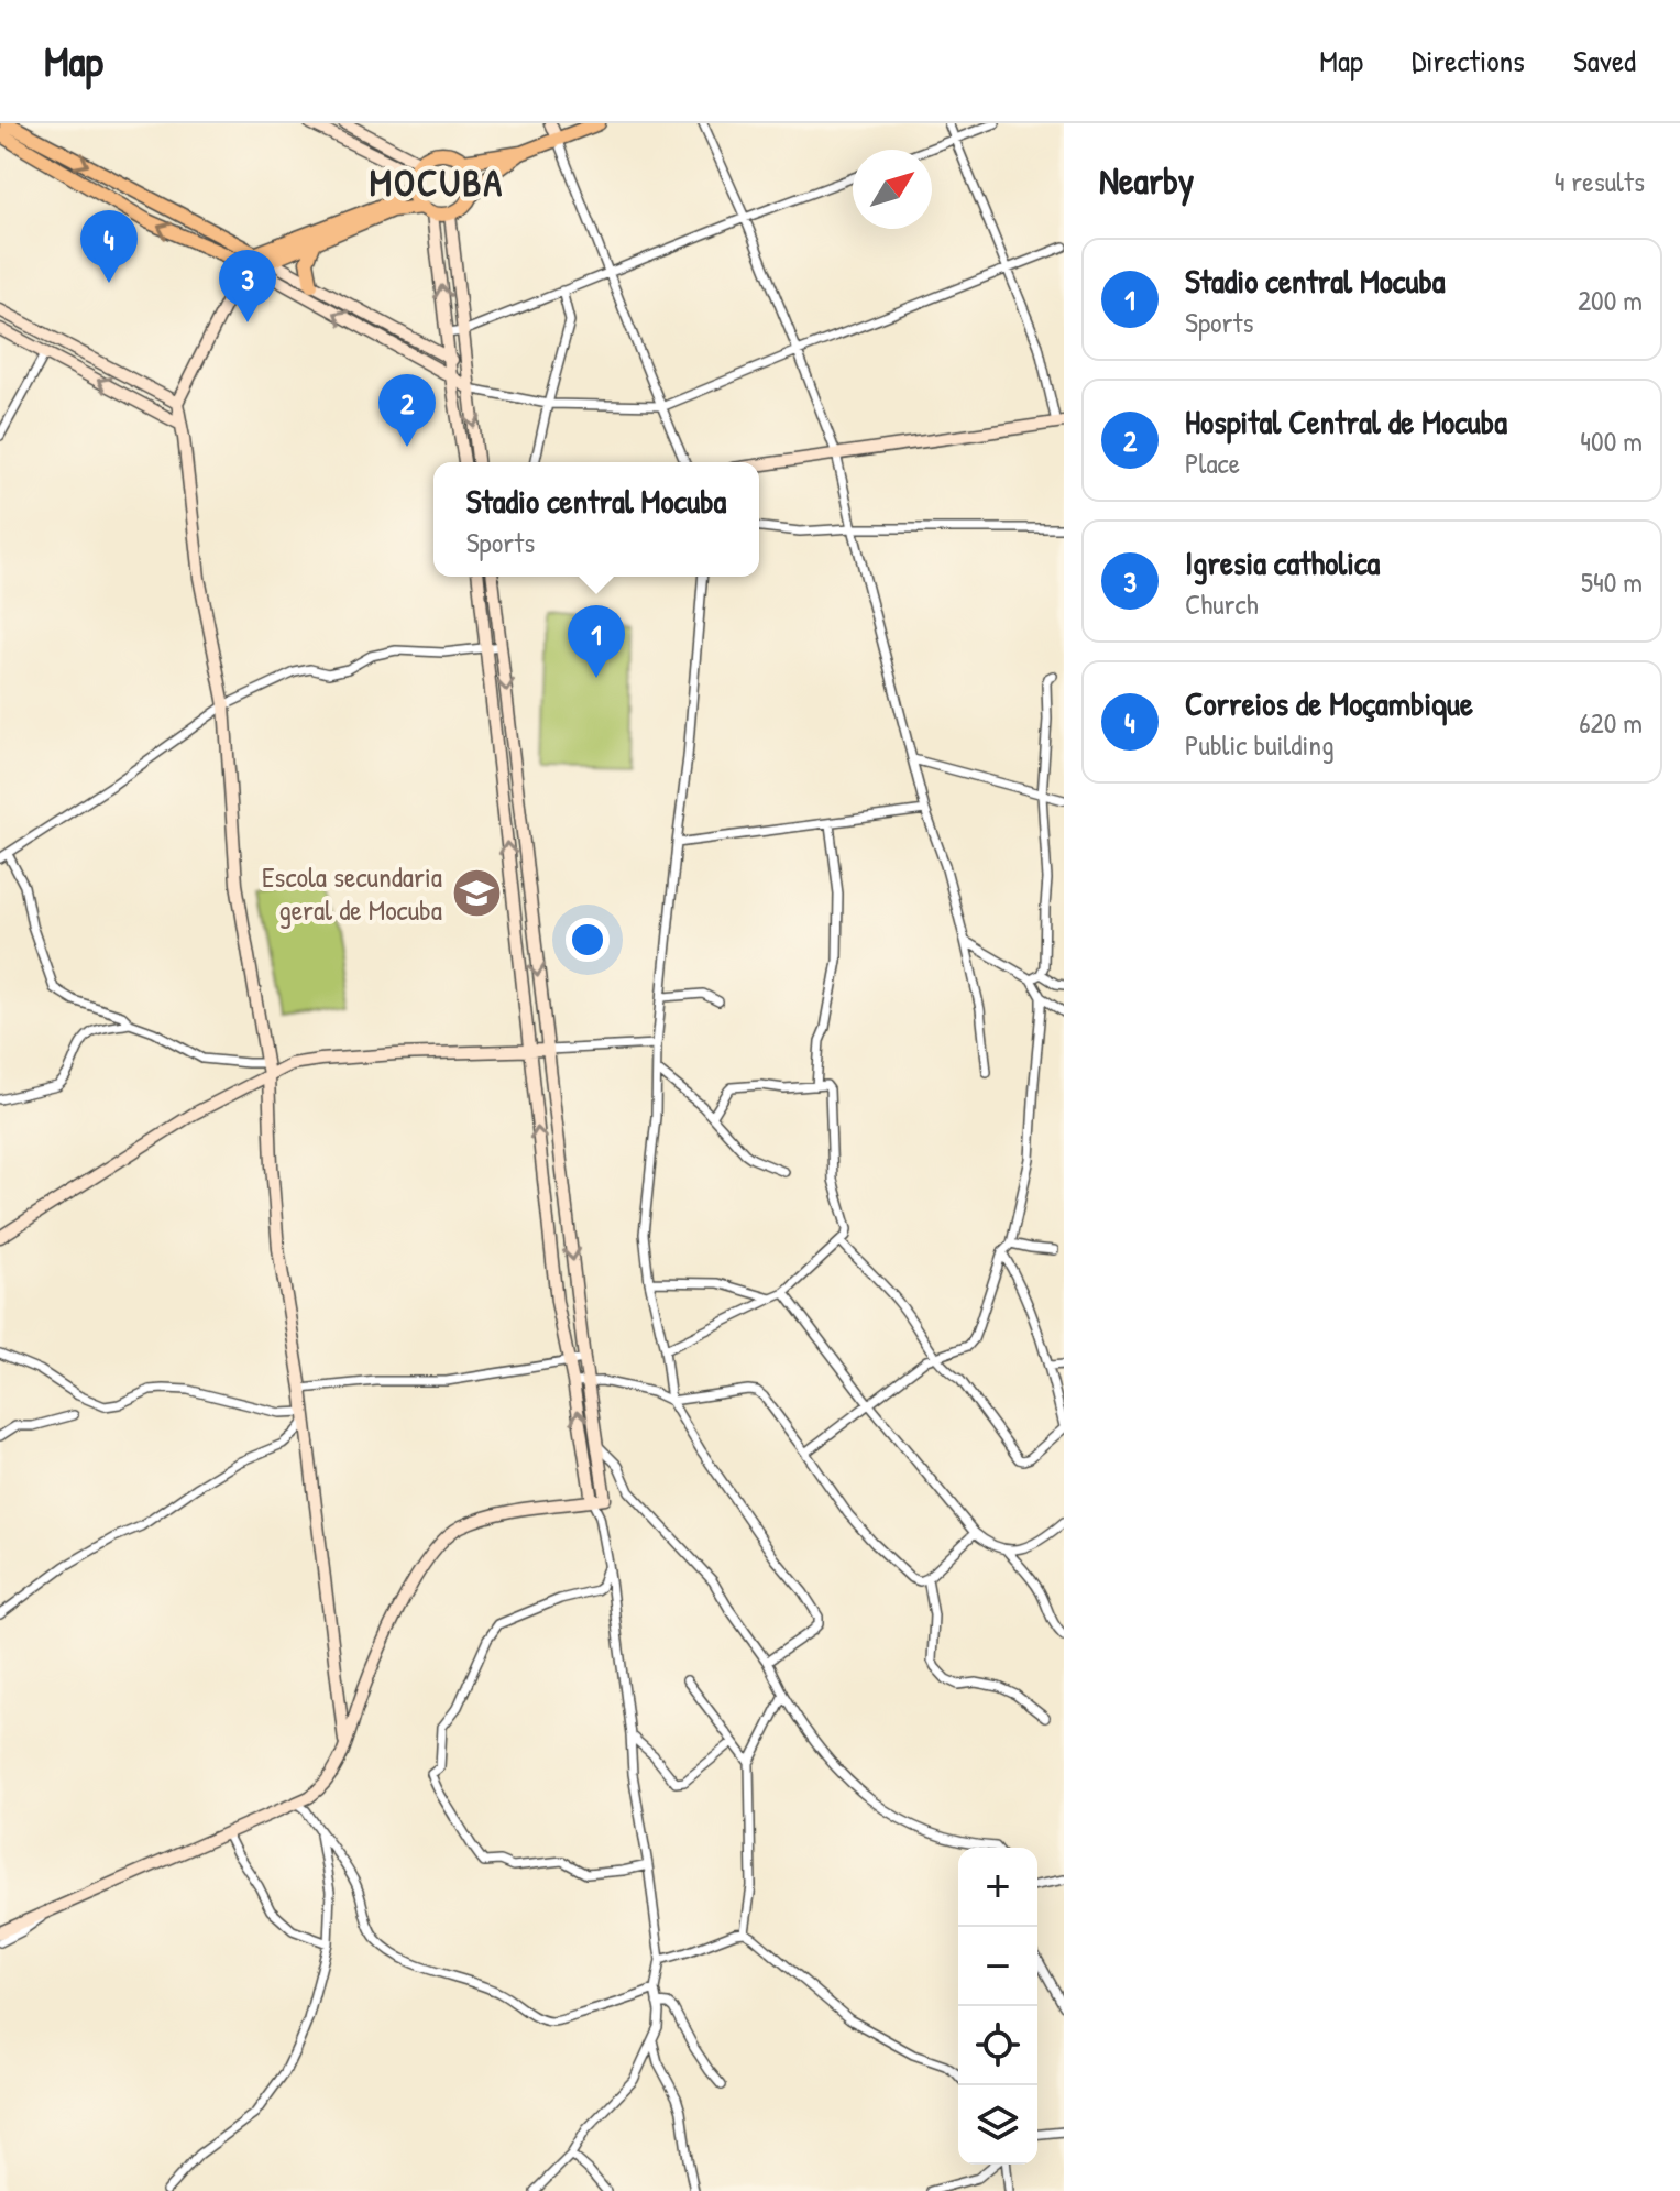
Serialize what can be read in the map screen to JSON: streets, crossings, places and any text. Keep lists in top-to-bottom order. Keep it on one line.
{"districts":["MOCUBA"],"places":{"school or university":["Escola secundaria geral de Mocuba"]},"north":"top right","page":{"header":"Map","nav":["Map","Directions","Saved"],"heading":["Nearby","4 results"],"pins":["4","3","2","1"],"list":[{"mark":"1","name":"Stadio central Mocuba","note":"Sports","value":"200 m"},{"mark":"2","name":"Hospital Central de Mocuba","note":"Place","value":"400 m"},{"mark":"3","name":"Igresia catholica","note":"Church","value":"540 m"},{"mark":"4","name":"Correios de Moçambique","note":"Public building","value":"620 m"}],"popup":["Stadio central Mocuba","Sports"],"map_buttons":["+","−"]}}
